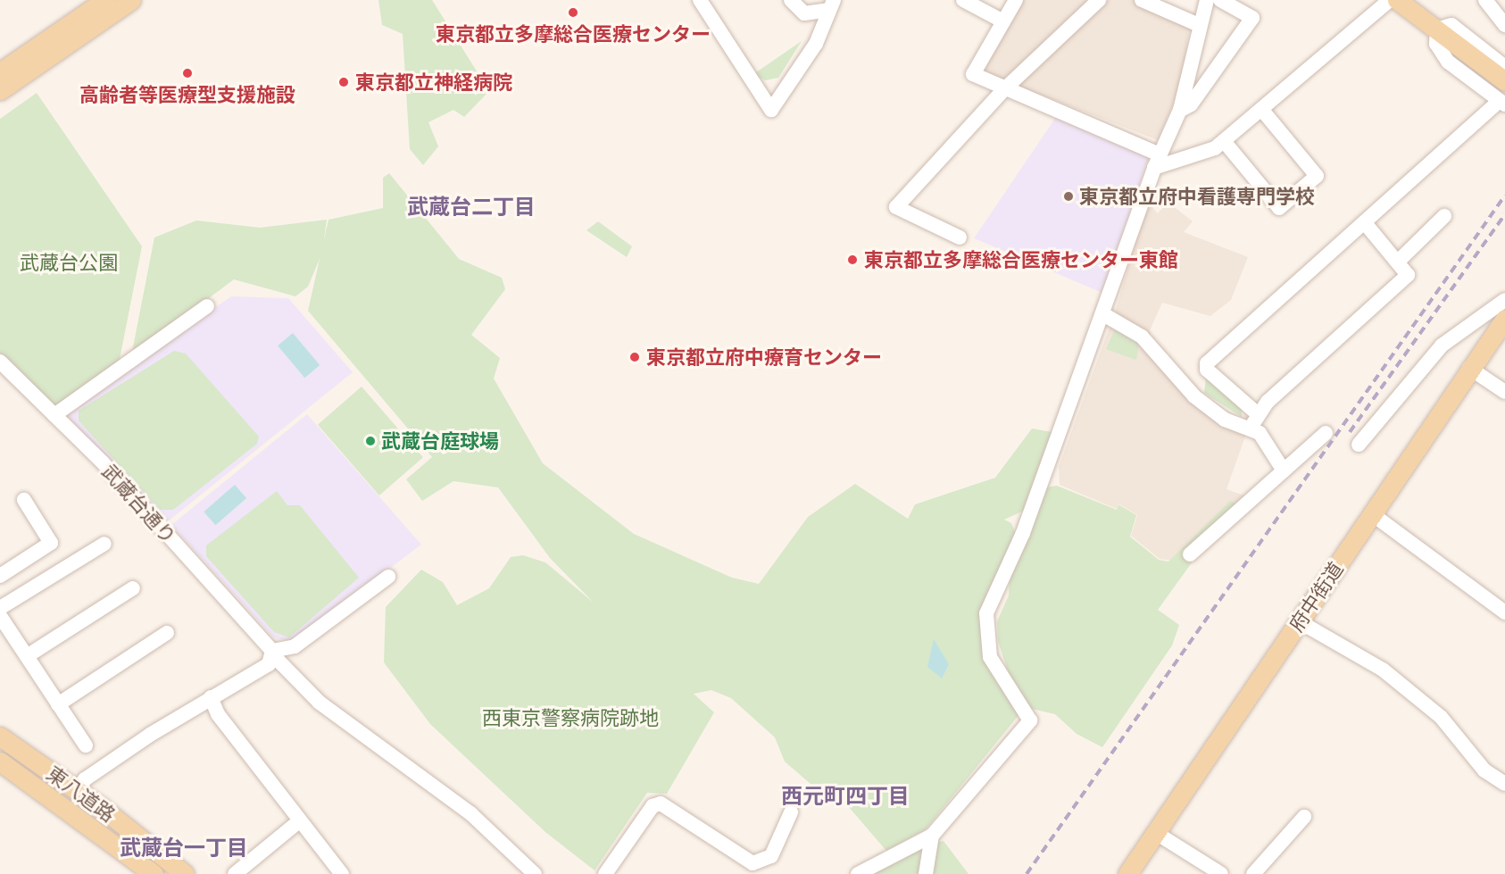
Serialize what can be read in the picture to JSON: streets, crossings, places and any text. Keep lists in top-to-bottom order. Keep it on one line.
{"streets":{"main road":["府中街道","東八道路"],"street":["武蔵台通り"]},"districts":["武蔵台二丁目","西元町四丁目","武蔵台一丁目"],"parks":["武蔵台公園","西東京警察病院跡地"],"places":["東京都立多摩総合医療センター","高齢者等医療型支援施設","東京都立神経病院","東京都立府中看護専門学校","東京都立多摩総合医療センター東館","東京都立府中療育センター","武蔵台庭球場"]}
